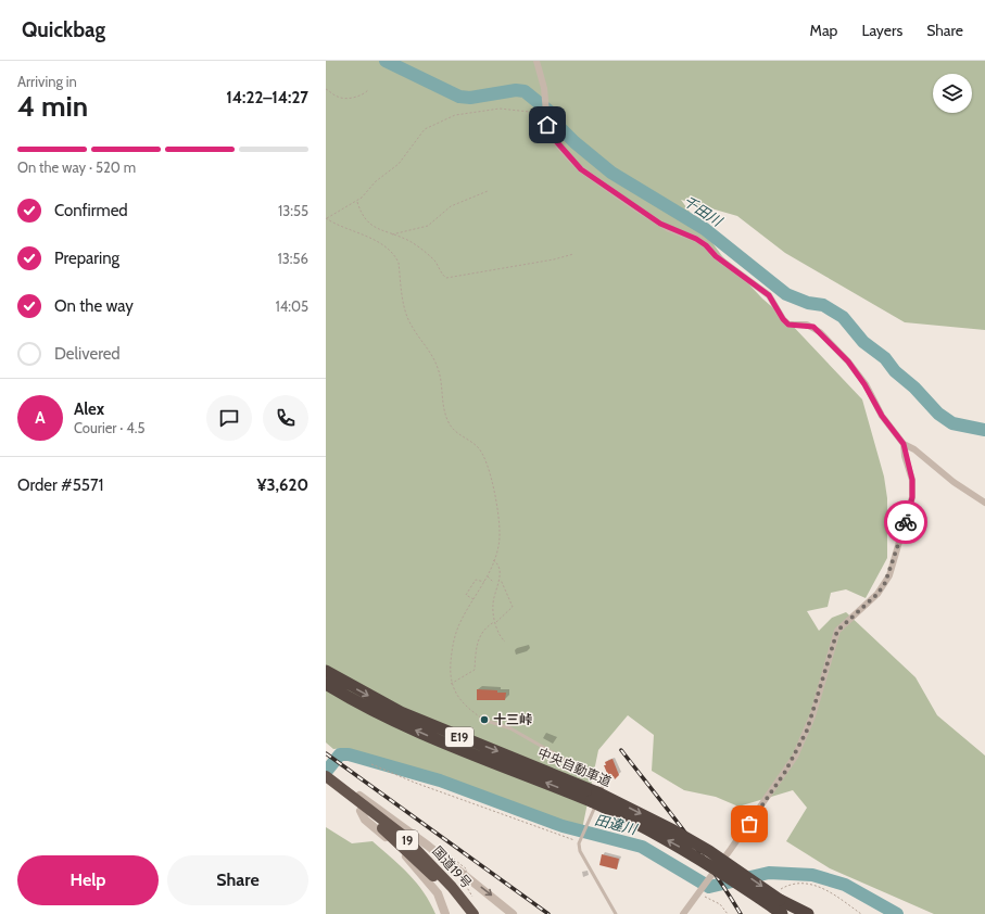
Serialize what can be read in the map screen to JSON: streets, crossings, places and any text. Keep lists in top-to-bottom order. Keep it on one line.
{"streets":{"highway":["E19","中央自動車道","19","国道19号"]},"water":["千田川","田違川"],"places":["十三峠"],"page":{"header":"Quickbag","nav":["Map","Layers","Share"],"heading":["4 min","Arriving in","14:22–14:27"],"panel":["Alex","Courier · 4.5","Order #5571","¥3,620"],"bar":"On the way · 520 m","list":[["Confirmed","13:55"],["Preparing","13:56"],["On the way","14:05"],"Delivered"],"round":"A","buttons":["Help","Share"]}}
